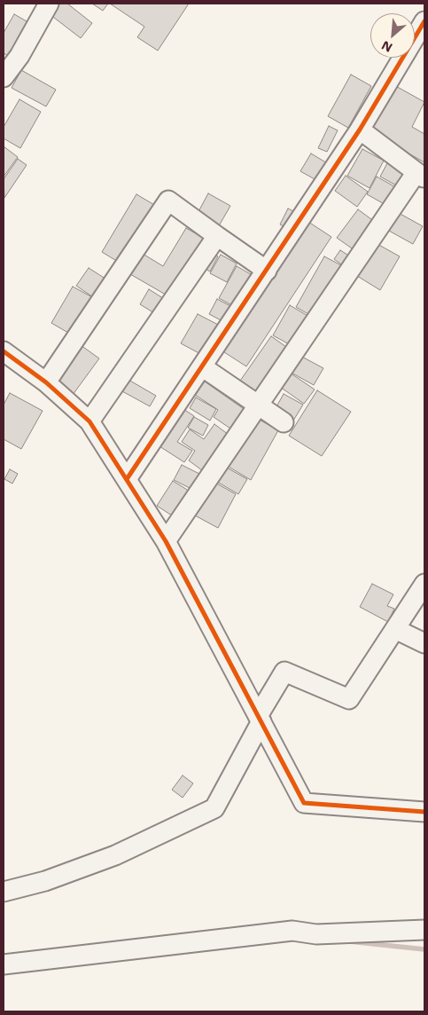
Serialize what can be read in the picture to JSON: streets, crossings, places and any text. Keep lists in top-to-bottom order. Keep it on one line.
{"north":"bottom left"}
